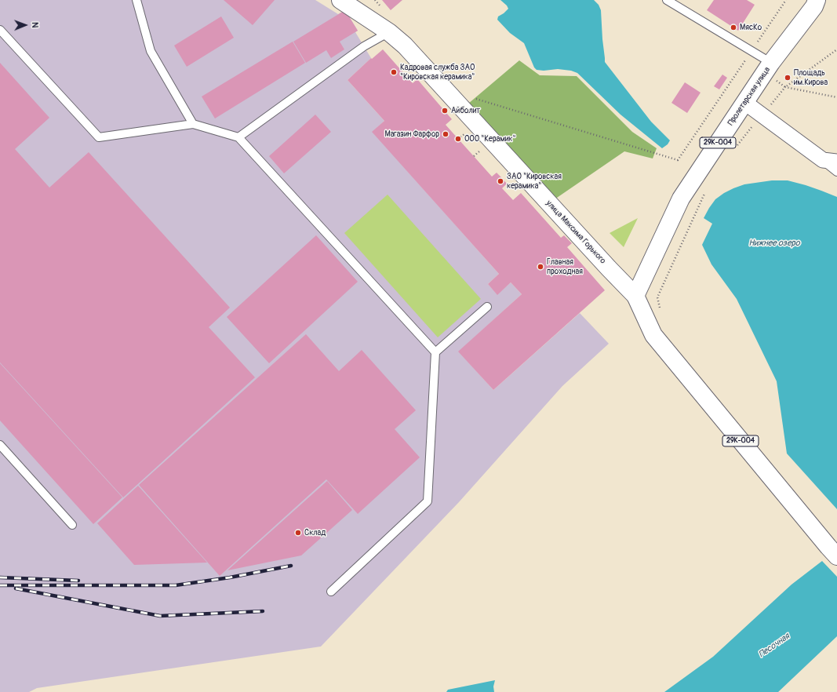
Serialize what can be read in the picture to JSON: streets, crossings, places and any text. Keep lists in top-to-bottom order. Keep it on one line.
{"streets":{"main road":["Пролетарская улица","29К-004","улица Максима Горького"]},"crossings":[["Пролетарская улица","29К-004"],["Пролетарская улица","улица Максима Горького"],["29К-004","улица Максима Горького"]],"water":["Нижнее озеро","Песочная"],"places":["МясКо","Кадровая служба ЗАО \"Кировская керамика\"","Площадь им.Кирова","Айболит","Магазин Фарфор","ООО \"Керамик\"","ЗАО \"Кировская керамика\"","Главная проходная","Склад"],"north":"right"}
